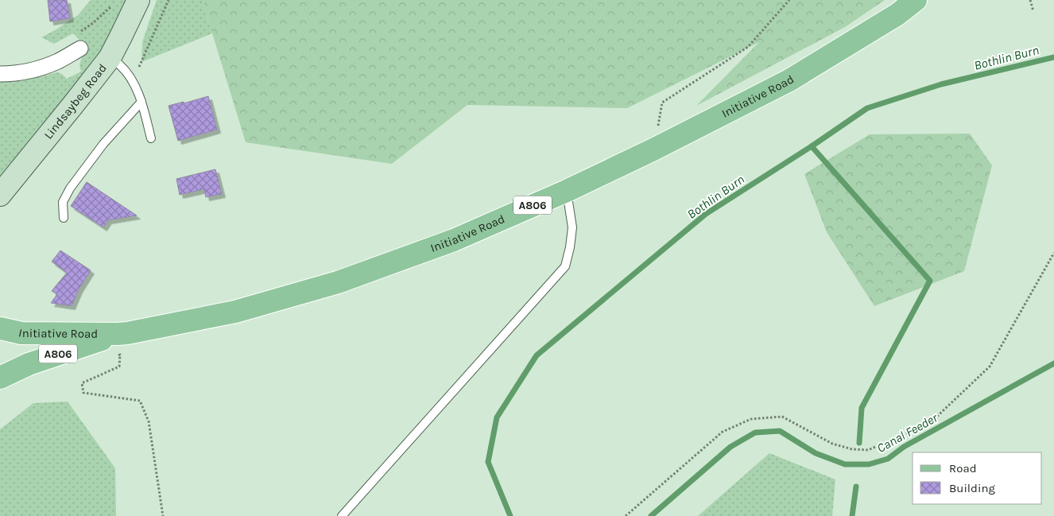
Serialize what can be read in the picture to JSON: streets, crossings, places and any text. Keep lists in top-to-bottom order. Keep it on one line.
{"streets":{"main road":["Initiative Road","Lindsaybeg Road","A806"]},"water":["Bothlin Burn","Canal Feeder"],"legend":["Road","Building"]}
